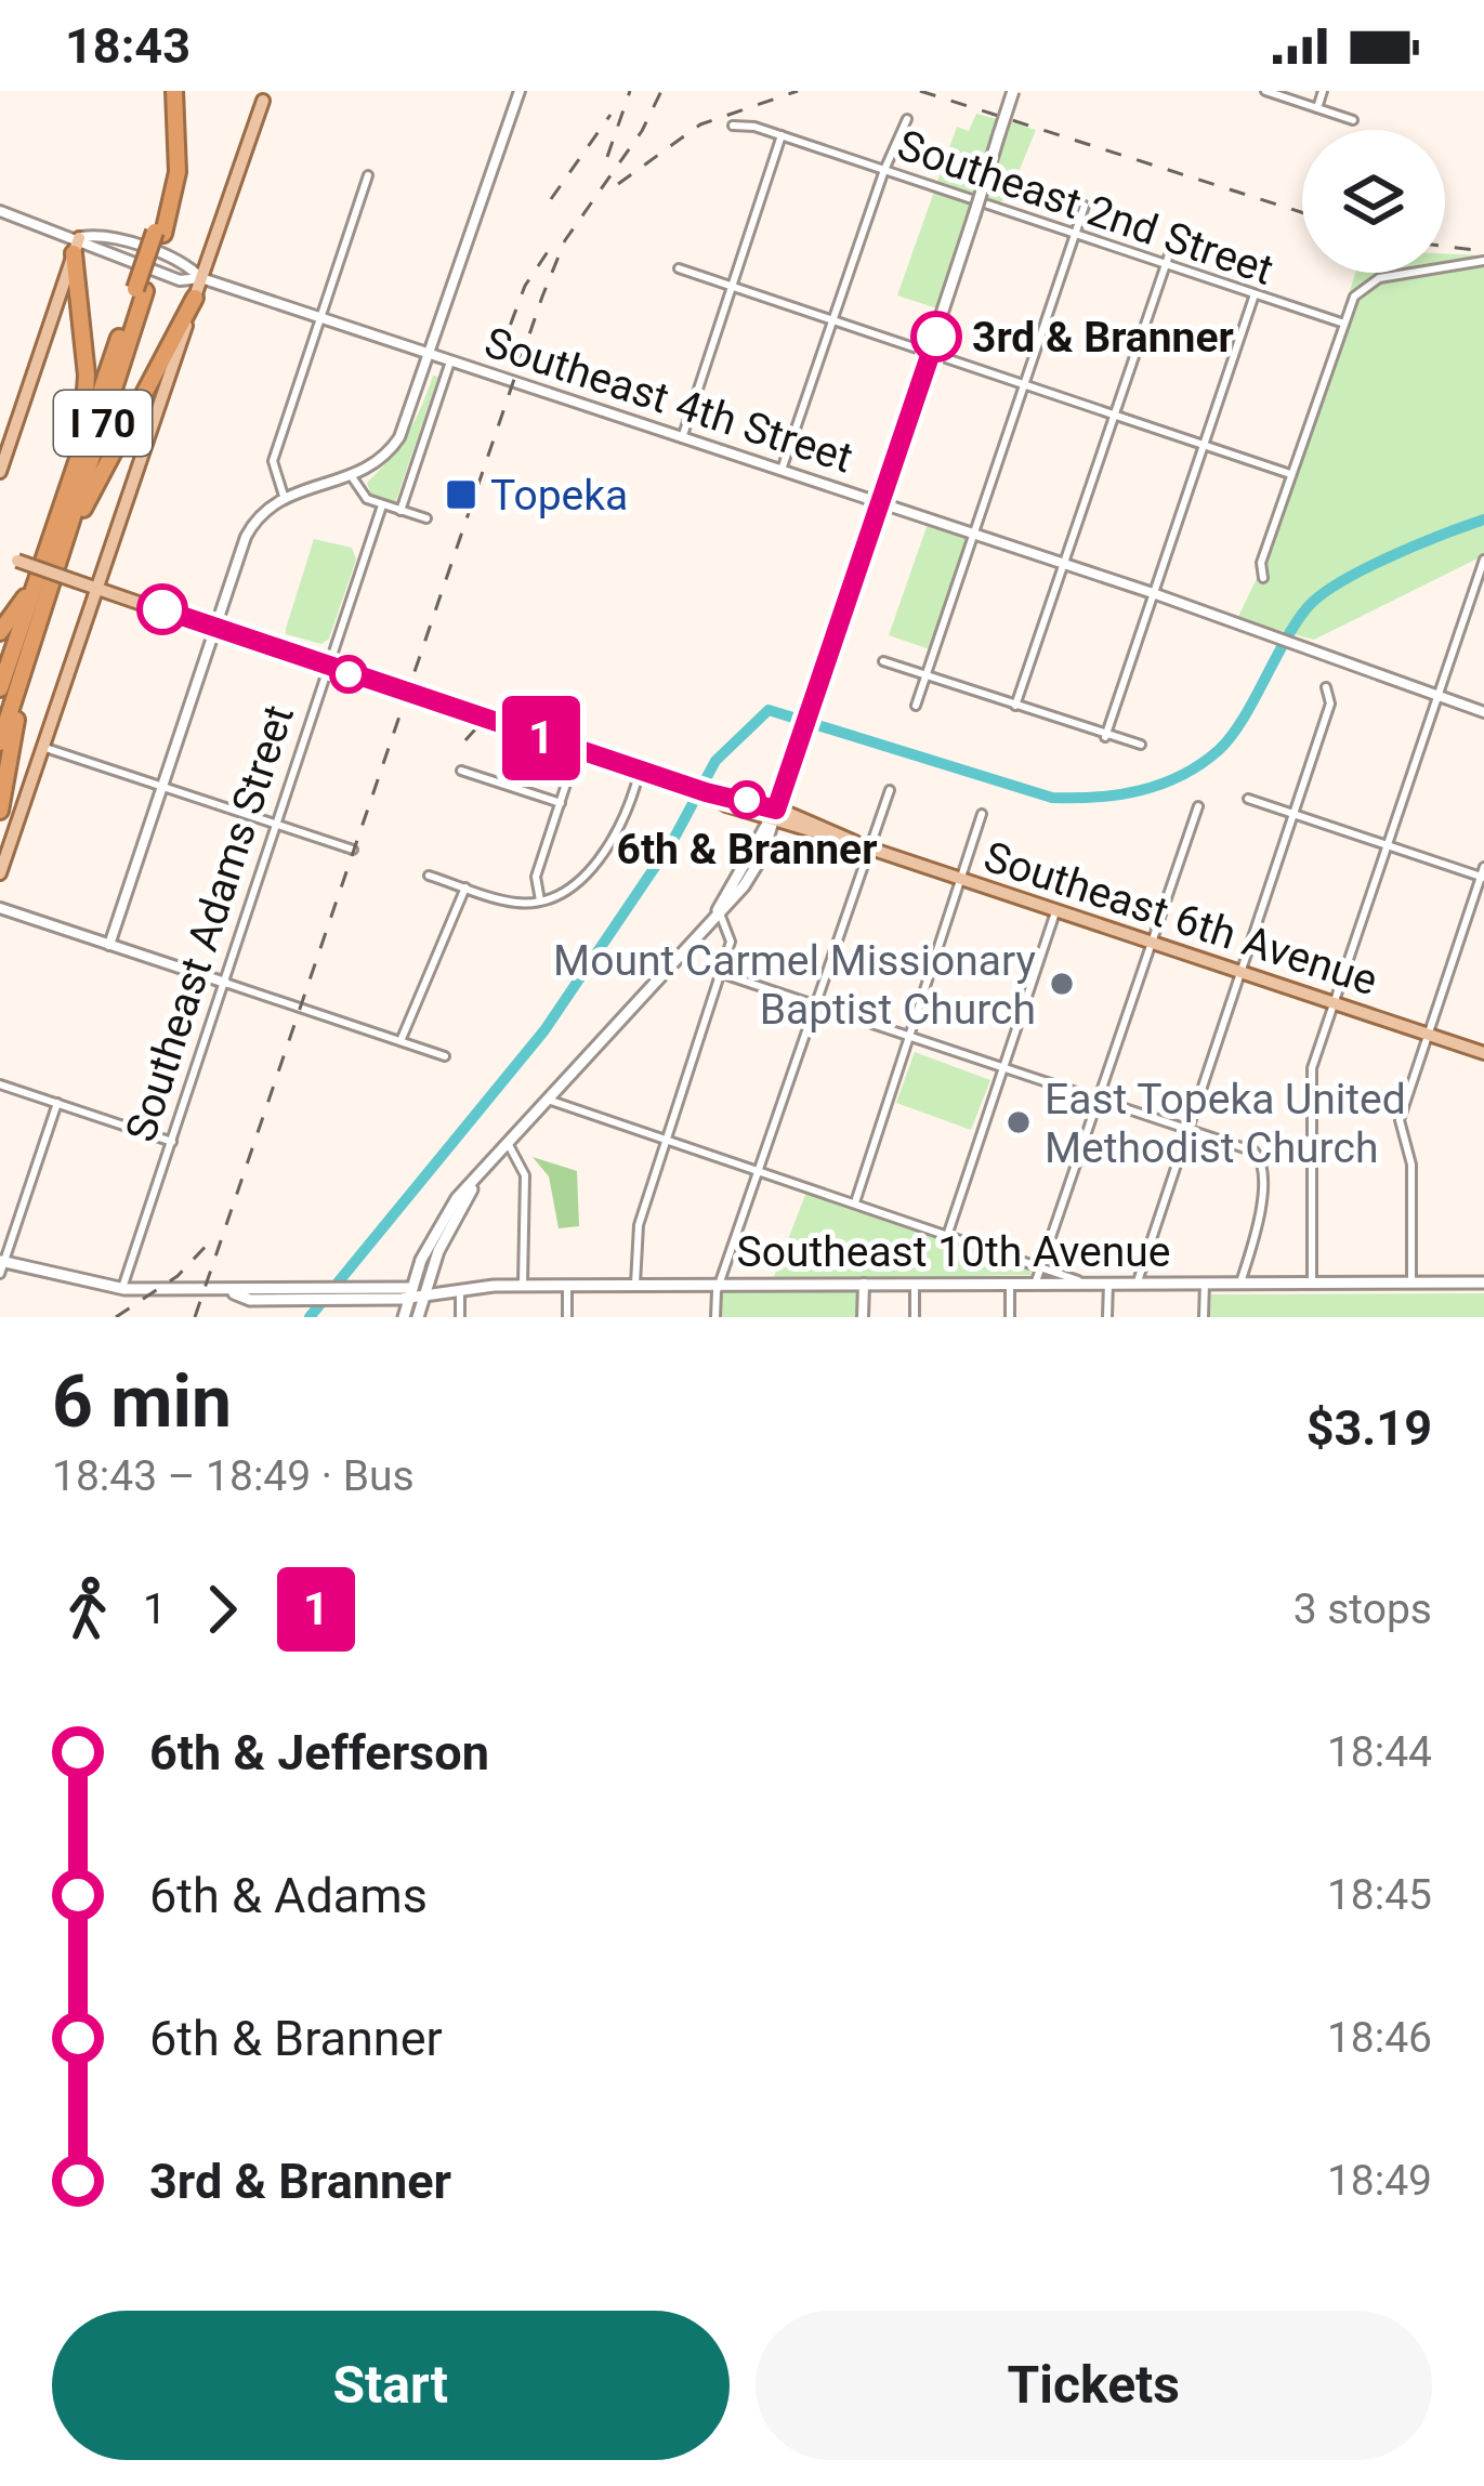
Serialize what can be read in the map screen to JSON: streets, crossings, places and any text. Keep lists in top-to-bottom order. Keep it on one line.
{"streets":{"highway":["I 70"],"main road":["Southeast 6th Avenue","Southeast 10th Avenue"],"street":["Southeast 2nd Street","Southeast 4th Street","Southeast Adams Street"]},"crossings":[["Southeast Adams Street","Southeast 10th Avenue"]],"places":{"other":["3rd & Branner","6th & Branner","Mount Carmel Missionary Baptist Church","East Topeka United Methodist Church"],"transit":["Topeka"]},"lines":["bus line 1"],"page":{"status":"18:43","on_map":"1","heading":["6 min","18:43 – 18:49 · Bus","$3.19"],"legs":["1","1","3 stops"],"list":[{"name":"6th & Jefferson","value":"18:44"},{"name":"6th & Adams","value":"18:45"},{"name":"6th & Branner","value":"18:46"},{"name":"3rd & Branner","value":"18:49"}],"buttons":["Start","Tickets"]}}
